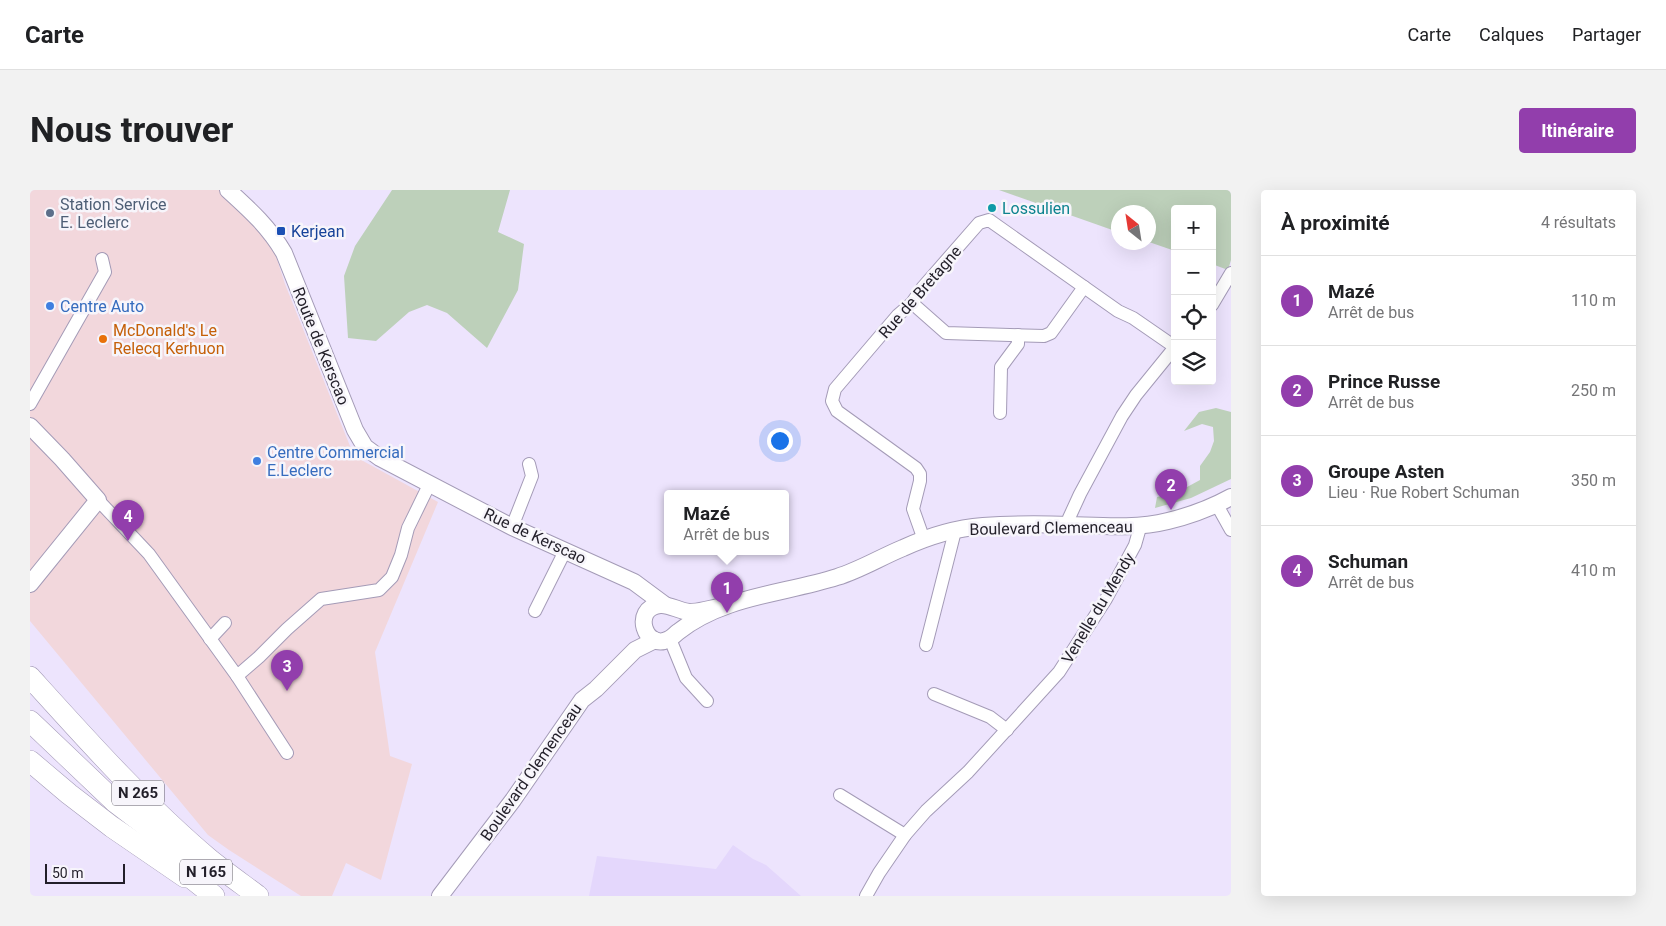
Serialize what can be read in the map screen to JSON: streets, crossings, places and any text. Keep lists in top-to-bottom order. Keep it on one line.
{"streets":{"highway":["N 265","N 165"],"street":["Rue de Bretagne","Route de Kerscao","Boulevard Clemenceau","Rue de Kerscao","Venelle du Mendy"]},"crossings":[["Rue de Bretagne","Boulevard Clemenceau"],["Route de Kerscao","Rue de Kerscao"],["Boulevard Clemenceau","Rue de Kerscao"],["Boulevard Clemenceau","Venelle du Mendy"]],"places":{"other":["Lossulien","Station Service E. Leclerc","Centre Auto","McDonald's Le Relecq Kerhuon","Centre Commercial E.Leclerc"],"transit":["Kerjean"]},"scale_bar":"50 m","north":"top left","page":{"header":"Carte","nav":["Carte","Calques","Partager"],"buttons":"Itinéraire","title":"Nous trouver","heading":["À proximité","4 résultats"],"map_buttons":["+","−"],"list":[{"mark":"1","name":"Mazé","note":"Arrêt de bus","value":"110 m"},{"mark":"2","name":"Prince Russe","note":"Arrêt de bus","value":"250 m"},{"mark":"3","name":"Groupe Asten","note":"Lieu · Rue Robert Schuman","value":"350 m"},{"mark":"4","name":"Schuman","note":"Arrêt de bus","value":"410 m"}],"pins":["2","4","1","3"],"popup":["Mazé","Arrêt de bus"],"scale":"50 m"}}
